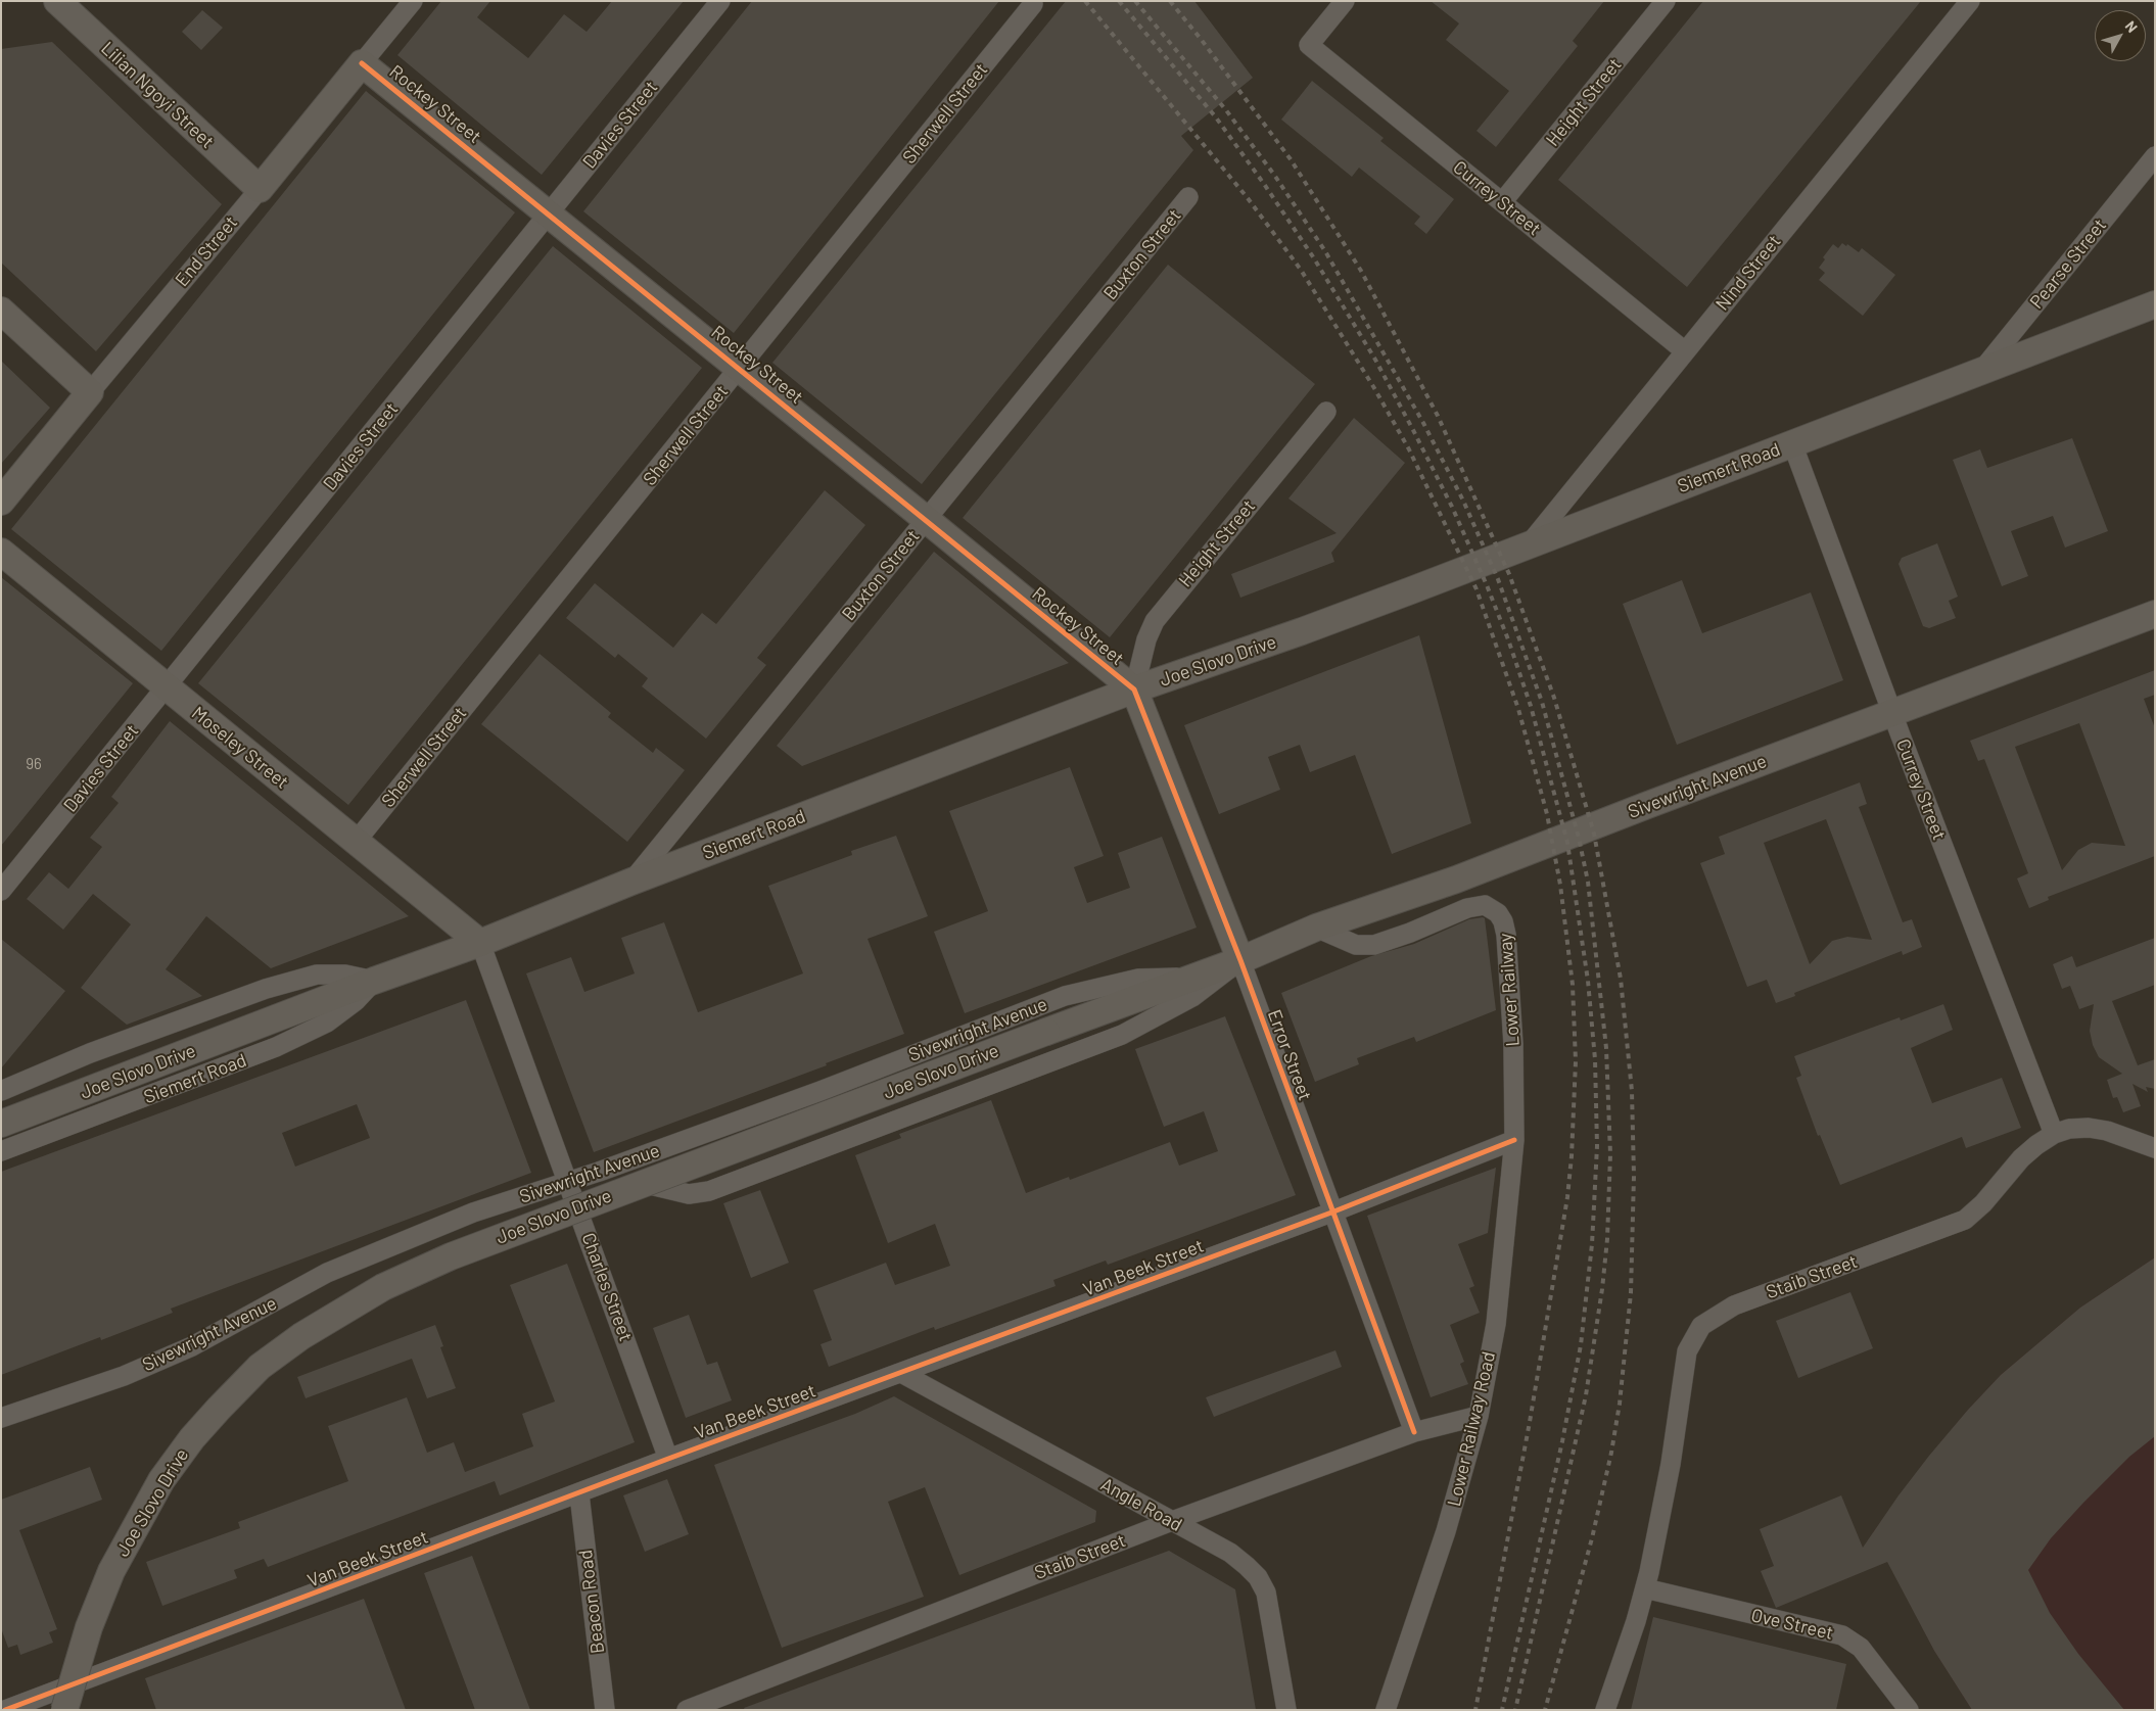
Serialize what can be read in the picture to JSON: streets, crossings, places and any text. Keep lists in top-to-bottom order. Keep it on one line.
{"streets":{"main road":["Lilian Ngoyi Street","Rockey Street","End Street","Siemert Road","Joe Slovo Drive","Moseley Street","Sivewright Avenue","Error Street"],"street":["Height Street","Sherwell Street","Davies Street","Currey Street","Buxton Street","Pearse Street","Nind Street","Lower Railway","Van Beek Street","Staib Street","Charles Street","Lower Railway Road","Angle Road","Beacon Road","Ove Street"]},"crossings":[["Lilian Ngoyi Street","End Street"],["Height Street","Rockey Street"],["Height Street","Currey Street"],["Height Street","Siemert Road"],["Height Street","Joe Slovo Drive"],["Height Street","Error Street"],["Rockey Street","Sherwell Street"],["Rockey Street","Davies Street"],["Rockey Street","End Street"],["Rockey Street","Buxton Street"],["Rockey Street","Siemert Road"],["Rockey Street","Joe Slovo Drive"],["Rockey Street","Error Street"],["Sherwell Street","Moseley Street"],["Davies Street","Moseley Street"],["Currey Street","Nind Street"],["Currey Street","Siemert Road"],["Currey Street","Sivewright Avenue"],["Currey Street","Staib Street"],["Buxton Street","Siemert Road"],["Pearse Street","Siemert Road"],["Nind Street","Siemert Road"],["Siemert Road","Joe Slovo Drive"],["Siemert Road","Moseley Street"],["Siemert Road","Error Street"],["Siemert Road","Charles Street"],["Joe Slovo Drive","Sivewright Avenue"],["Joe Slovo Drive","Error Street"],["Moseley Street","Charles Street"],["Sivewright Avenue","Lower Railway"],["Sivewright Avenue","Error Street"],["Sivewright Avenue","Charles Street"],["Lower Railway","Van Beek Street"],["Lower Railway","Lower Railway Road"],["Error Street","Van Beek Street"],["Error Street","Staib Street"],["Van Beek Street","Charles Street"],["Van Beek Street","Lower Railway Road"],["Van Beek Street","Angle Road"],["Van Beek Street","Beacon Road"],["Staib Street","Lower Railway Road"],["Staib Street","Angle Road"],["Staib Street","Ove Street"]],"house_numbers":["96"],"north":"top right"}
